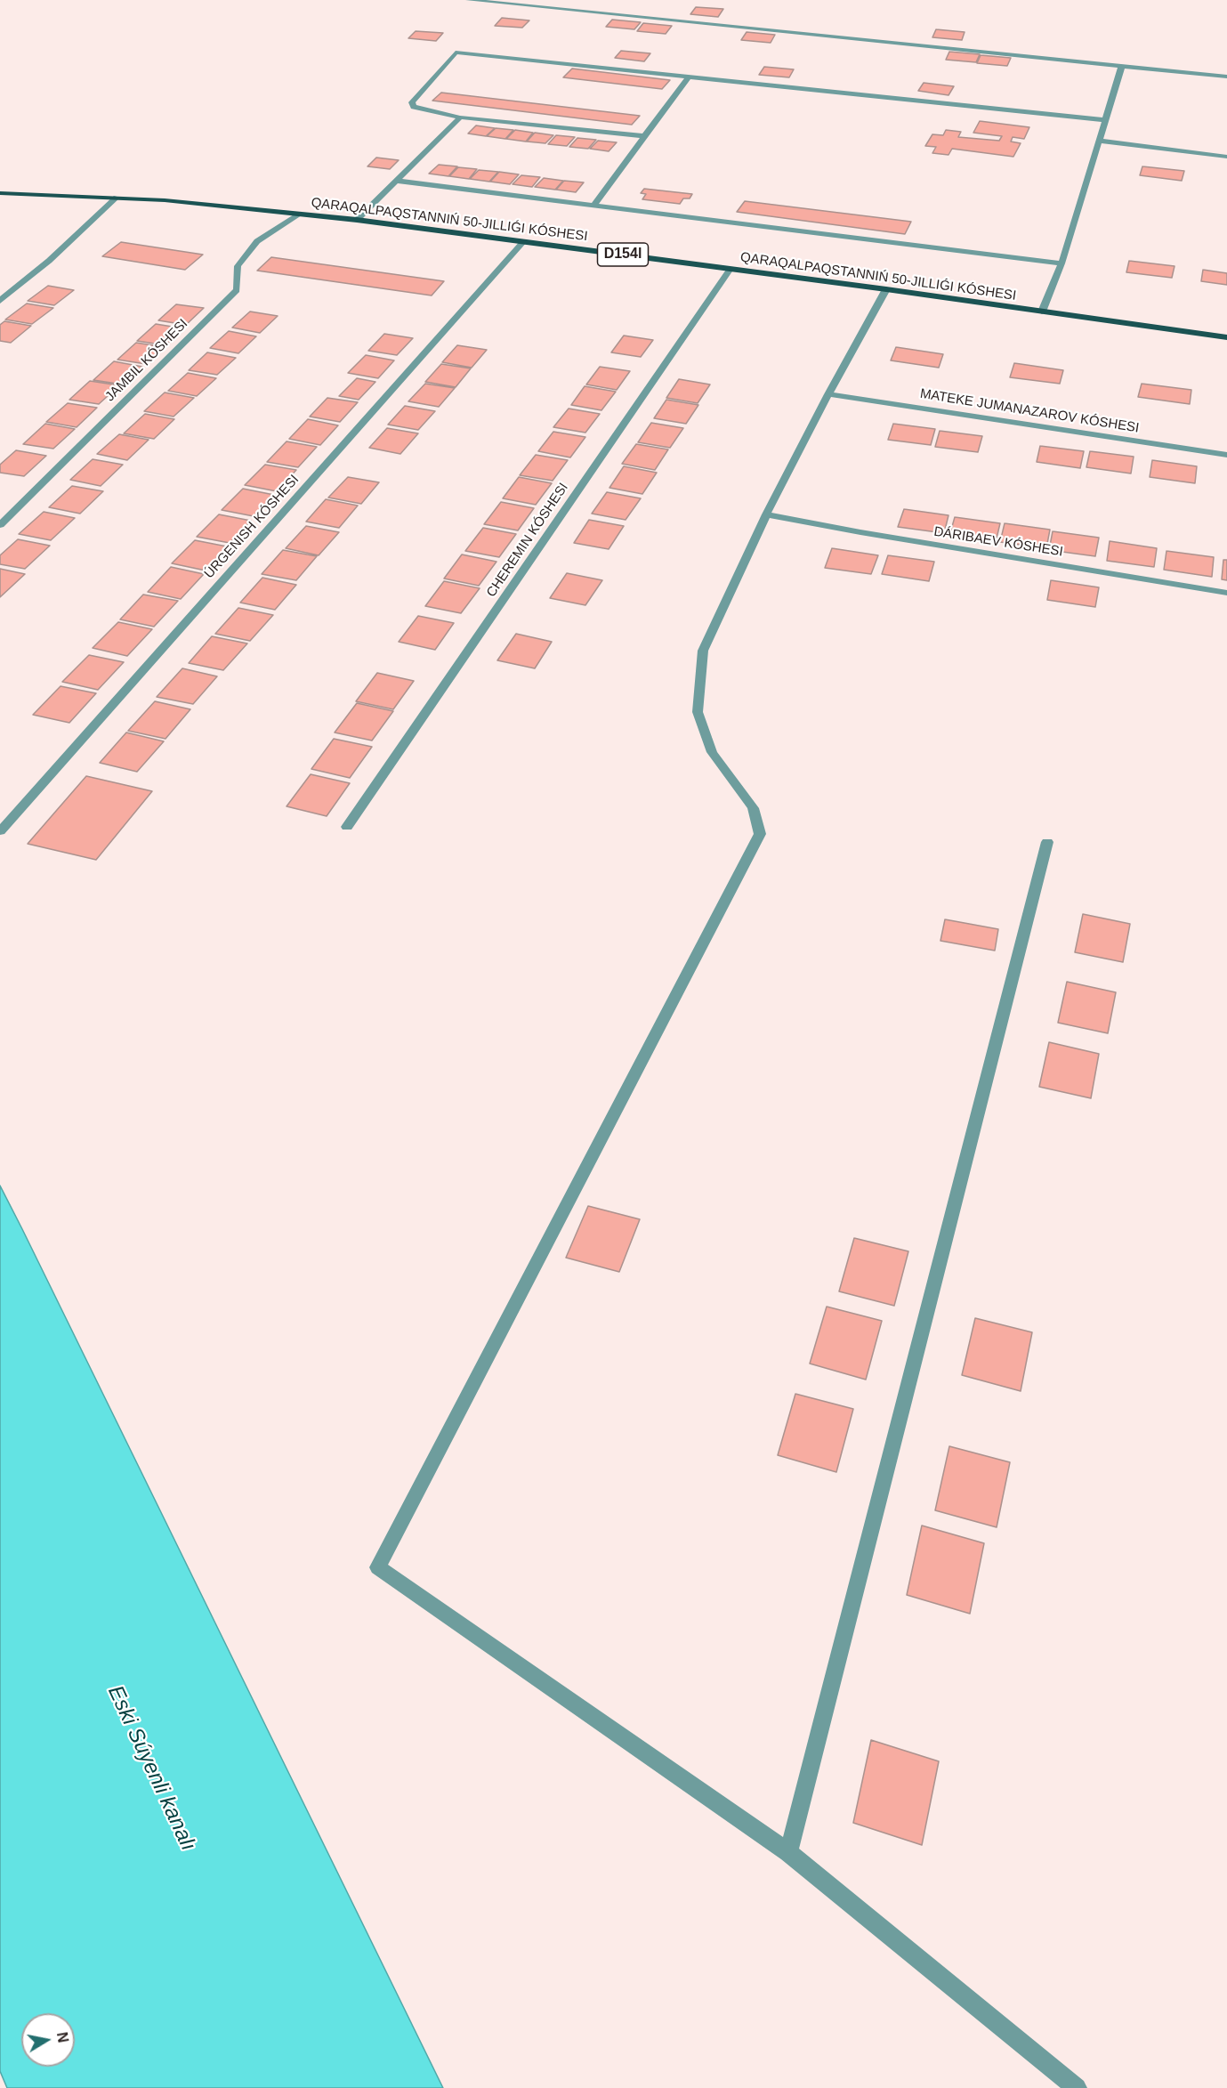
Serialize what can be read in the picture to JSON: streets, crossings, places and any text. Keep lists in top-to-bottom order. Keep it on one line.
{"streets":{"main road":["D154l"],"street":["MATEKE JUMANAZAROV KÓSHESI","ÚRGENISH KÓSHESI","CHEREMIN KÓSHESI","DÁRIBAEV KÓSHESI"]},"crossings":[["D154l","ÚRGENISH KÓSHESI"],["D154l","CHEREMIN KÓSHESI"]],"water":["Eski Súyenli kanalı"],"north":"right"}
